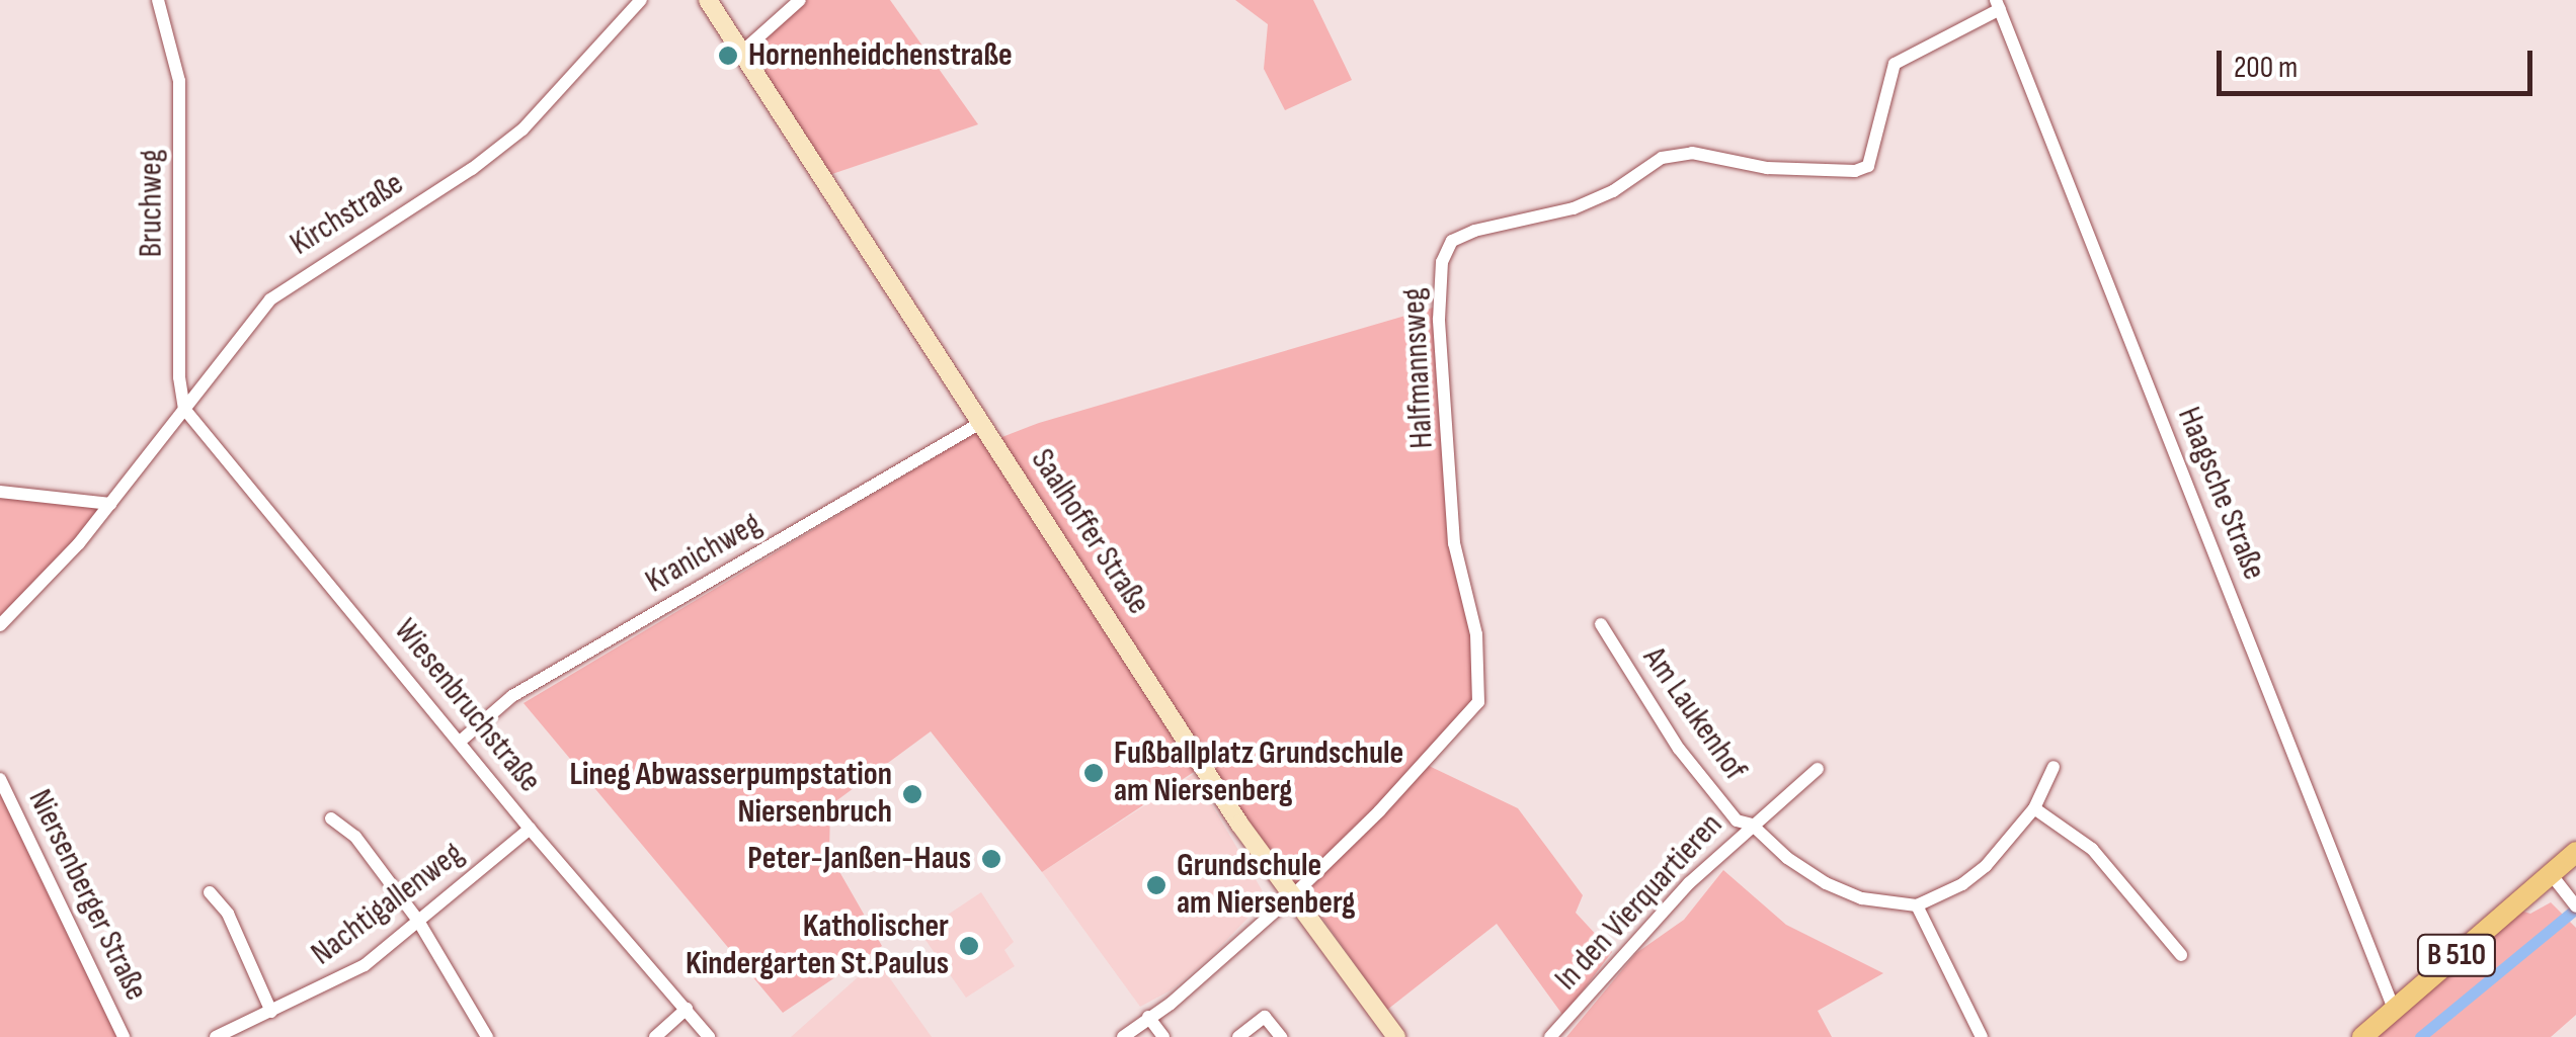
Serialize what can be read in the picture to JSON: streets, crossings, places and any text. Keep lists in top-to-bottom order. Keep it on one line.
{"streets":{"main road":["Saalhoffer Straße","B 510"],"street":["Bruchweg","Kirchstraße","Halfmannsweg","Haagsche Straße","Kranichweg","Wiesenbruchstraße","Am Laukenhof","Niersenberger Straße","In den Vierquartieren","Nachtigallenweg"]},"crossings":[["Bruchweg","Kirchstraße"],["Bruchweg","Wiesenbruchstraße"],["Kirchstraße","Wiesenbruchstraße"],["Halfmannsweg","Haagsche Straße"],["Halfmannsweg","Saalhoffer Straße"],["Haagsche Straße","B 510"],["Saalhoffer Straße","Kranichweg"],["Kranichweg","Wiesenbruchstraße"],["Wiesenbruchstraße","Nachtigallenweg"],["Am Laukenhof","In den Vierquartieren"]],"places":["Hornenheidchenstraße","Fußballplatz Grundschule am Niersenberg","Lineg Abwasserpumpstation Niersenbruch","Peter-Janßen-Haus","Grundschule am Niersenberg","Katholischer Kindergarten St.Paulus"],"scale_bar":"200 m"}
